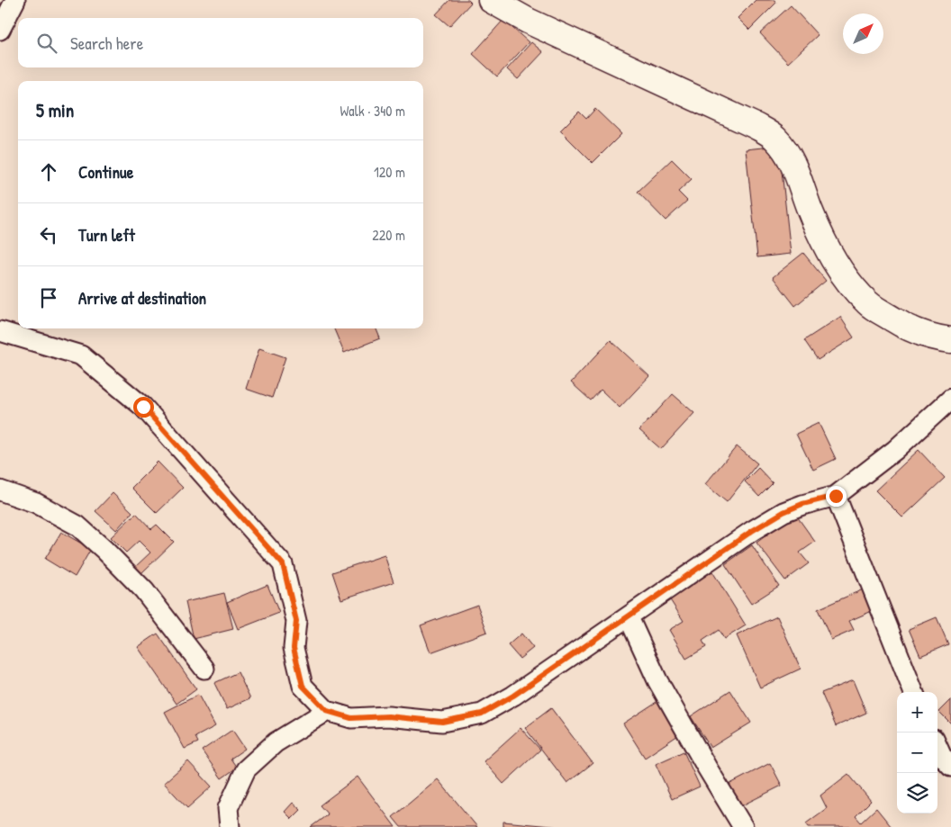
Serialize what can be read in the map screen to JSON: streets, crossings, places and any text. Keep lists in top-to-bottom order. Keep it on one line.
{"north":"top right","page":{"search":"Search here","heading":["5 min","Walk · 340 m"],"list":[["Continue","120 m"],["Turn left","220 m"],"Arrive at destination"],"map_buttons":["+","−"]}}
